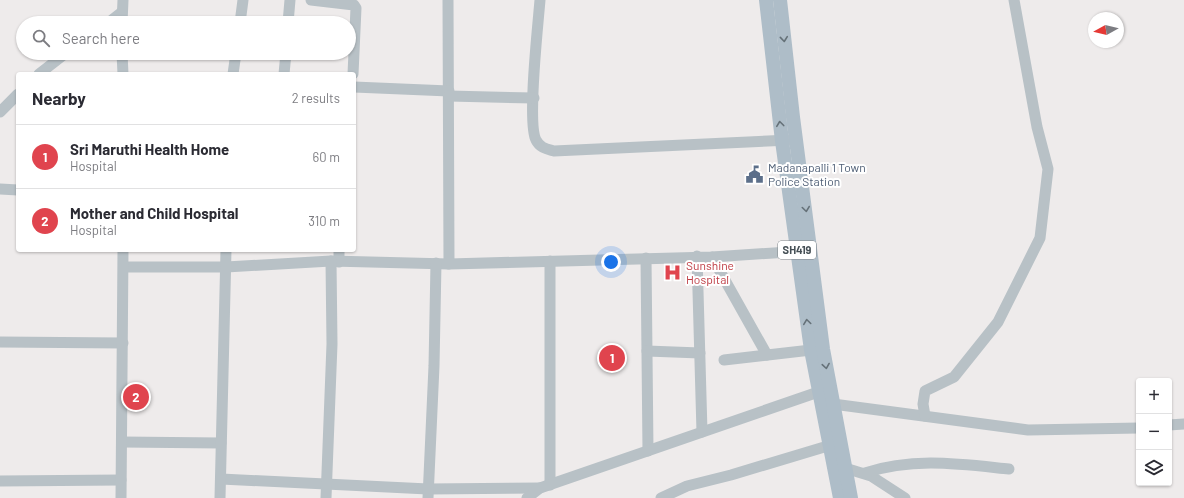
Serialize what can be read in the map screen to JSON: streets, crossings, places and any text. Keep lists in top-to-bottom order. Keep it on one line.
{"streets":{"main road":["SH419"]},"places":{"public building":["Madanapalli 1 Town Police Station"],"hospital":["Sunshine Hospital"]},"north":"left","page":{"search":"Search here","heading":["Nearby","2 results"],"list":[{"mark":"1","name":"Sri Maruthi Health Home","note":"Hospital","value":"60 m"},{"mark":"2","name":"Mother and Child Hospital","note":"Hospital","value":"310 m"}],"pins":["1","2"],"map_buttons":["+","−"]}}
